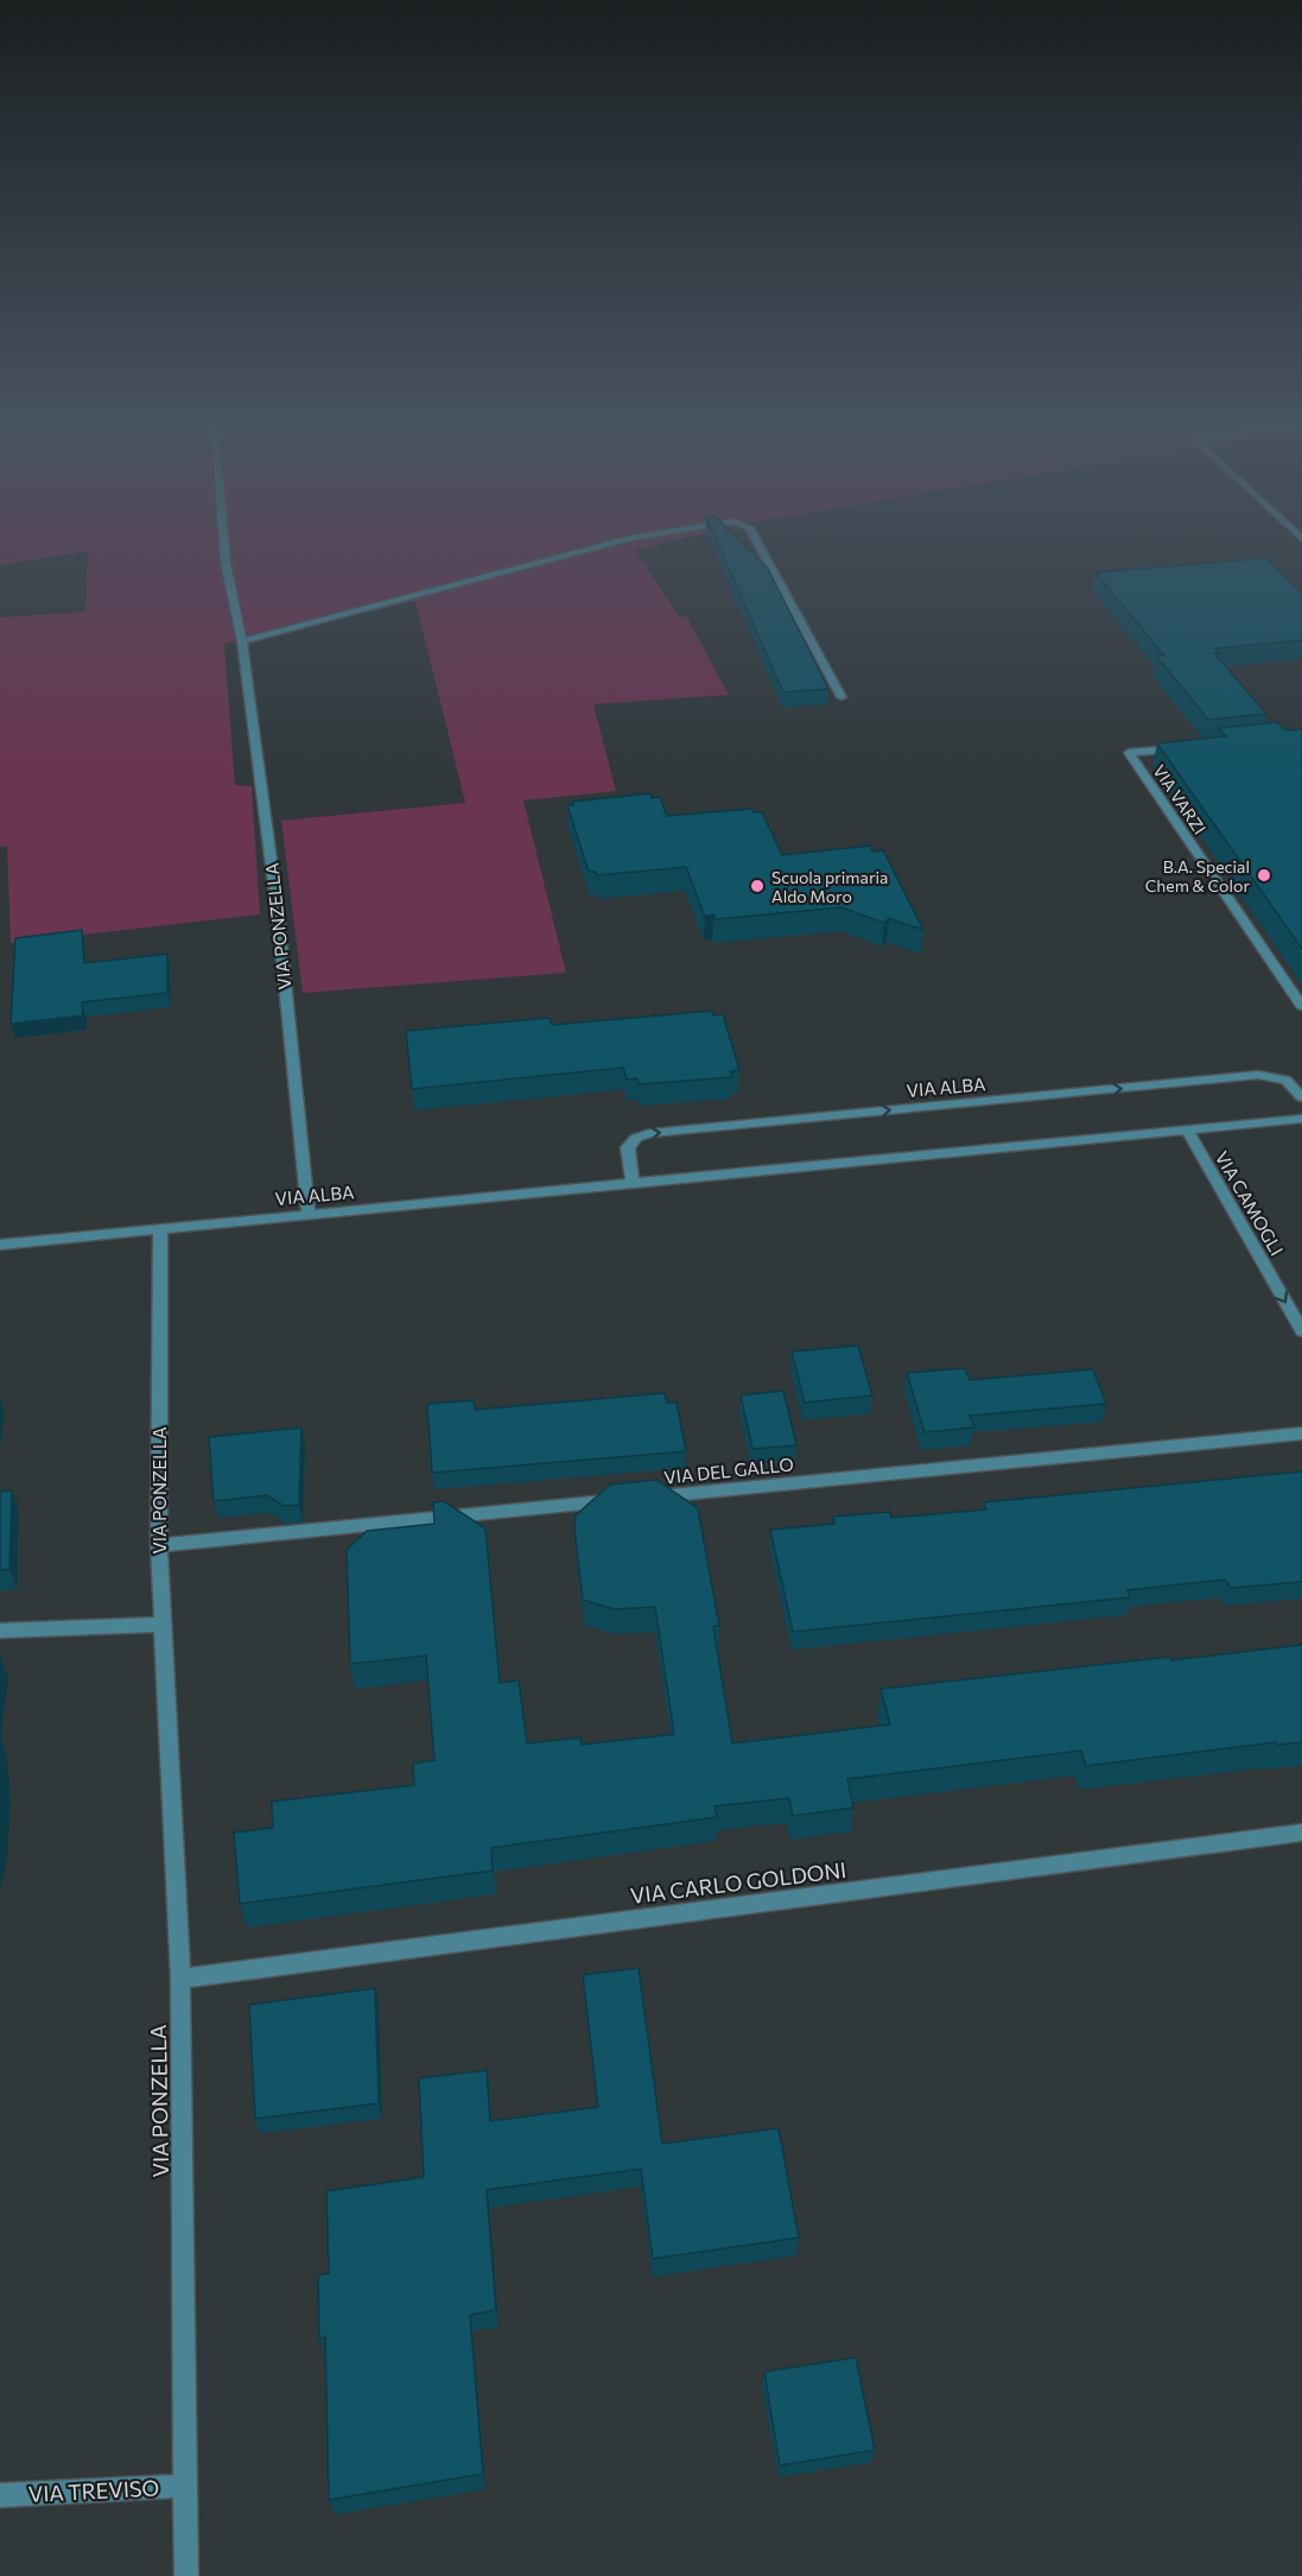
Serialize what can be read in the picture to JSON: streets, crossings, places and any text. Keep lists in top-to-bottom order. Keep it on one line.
{"streets":{"street":["VIA VARZI","VIA PONZELLA","VIA ALBA","VIA CAMOGLI","VIA DEL GALLO","VIA CARLO GOLDONI","VIA TREVISO"]},"crossings":[["VIA PONZELLA","VIA ALBA"],["VIA PONZELLA","VIA DEL GALLO"],["VIA PONZELLA","VIA CARLO GOLDONI"],["VIA PONZELLA","VIA TREVISO"],["VIA ALBA","VIA CAMOGLI"]],"one_way":["VIA CAMOGLI"],"places":["B.A. Special Chem & Color","Scuola primaria Aldo Moro"]}
